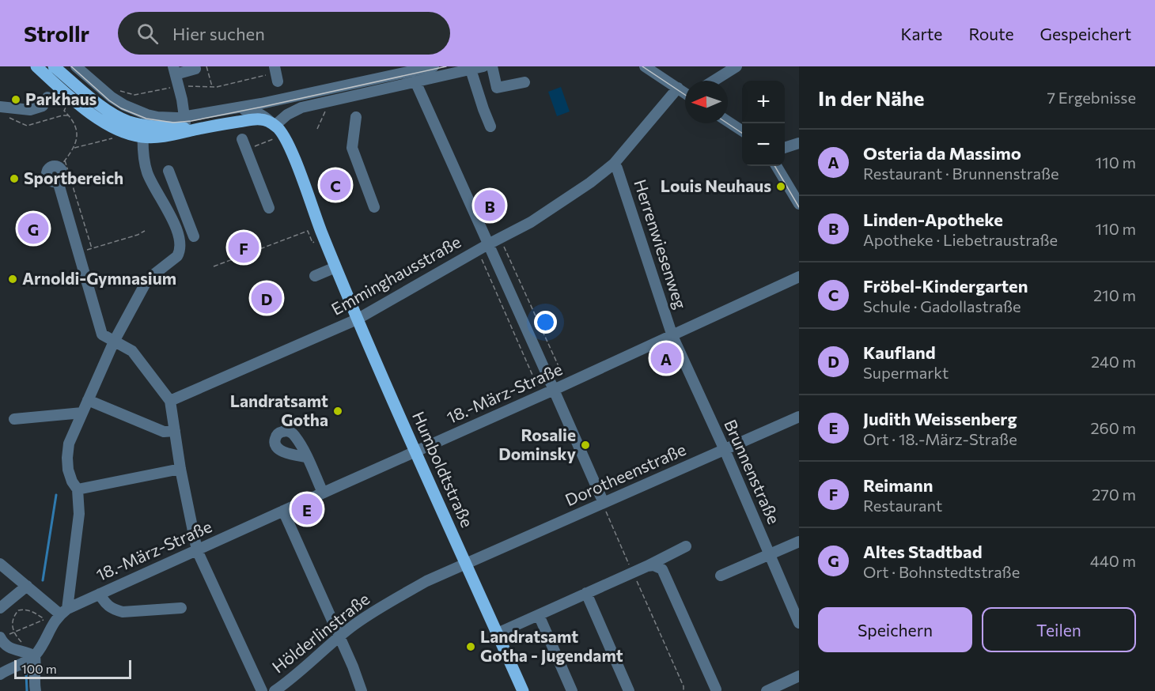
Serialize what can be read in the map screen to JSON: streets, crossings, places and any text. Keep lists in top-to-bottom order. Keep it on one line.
{"streets":{"main road":["Humboldtstraße"],"street":["Herrenwiesenweg","Emminghausstraße","18.-März-Straße","Brunnenstraße","Dorotheenstraße","Hölderlinstraße"]},"crossings":[["Herrenwiesenweg","Emminghausstraße"],["Herrenwiesenweg","18.-März-Straße"],["Herrenwiesenweg","Brunnenstraße"],["Emminghausstraße","Humboldtstraße"],["18.-März-Straße","Humboldtstraße"],["18.-März-Straße","Brunnenstraße"],["Humboldtstraße","Dorotheenstraße"],["Humboldtstraße","Hölderlinstraße"],["Brunnenstraße","Dorotheenstraße"],["Dorotheenstraße","Hölderlinstraße"]],"places":["Parkhaus","Sportbereich","Louis Neuhaus","Arnoldi-Gymnasium","Landratsamt Gotha","Rosalie Dominsky","Landratsamt Gotha - Jugendamt"],"scale_bar":"100 m","north":"left","page":{"header":"Strollr","search":"Hier suchen","nav":["Karte","Route","Gespeichert"],"heading":["In der Nähe","7 Ergebnisse"],"map_buttons":["+","−"],"list":[{"mark":"A","name":"Osteria da Massimo","note":"Restaurant · Brunnenstraße","value":"110 m"},{"mark":"B","name":"Linden-Apotheke","note":"Apotheke · Liebetraustraße","value":"110 m"},{"mark":"C","name":"Fröbel-Kindergarten","note":"Schule · Gadollastraße","value":"210 m"},{"mark":"D","name":"Kaufland","note":"Supermarkt","value":"240 m"},{"mark":"E","name":"Judith Weissenberg","note":"Ort · 18.-März-Straße","value":"260 m"},{"mark":"F","name":"Reimann","note":"Restaurant","value":"270 m"},{"mark":"G","name":"Altes Stadtbad","note":"Ort · Bohnstedtstraße","value":"440 m"}],"pins":["C","B","G","F","D","A","E"],"buttons":["Speichern","Teilen"],"scale":"100 m"}}
